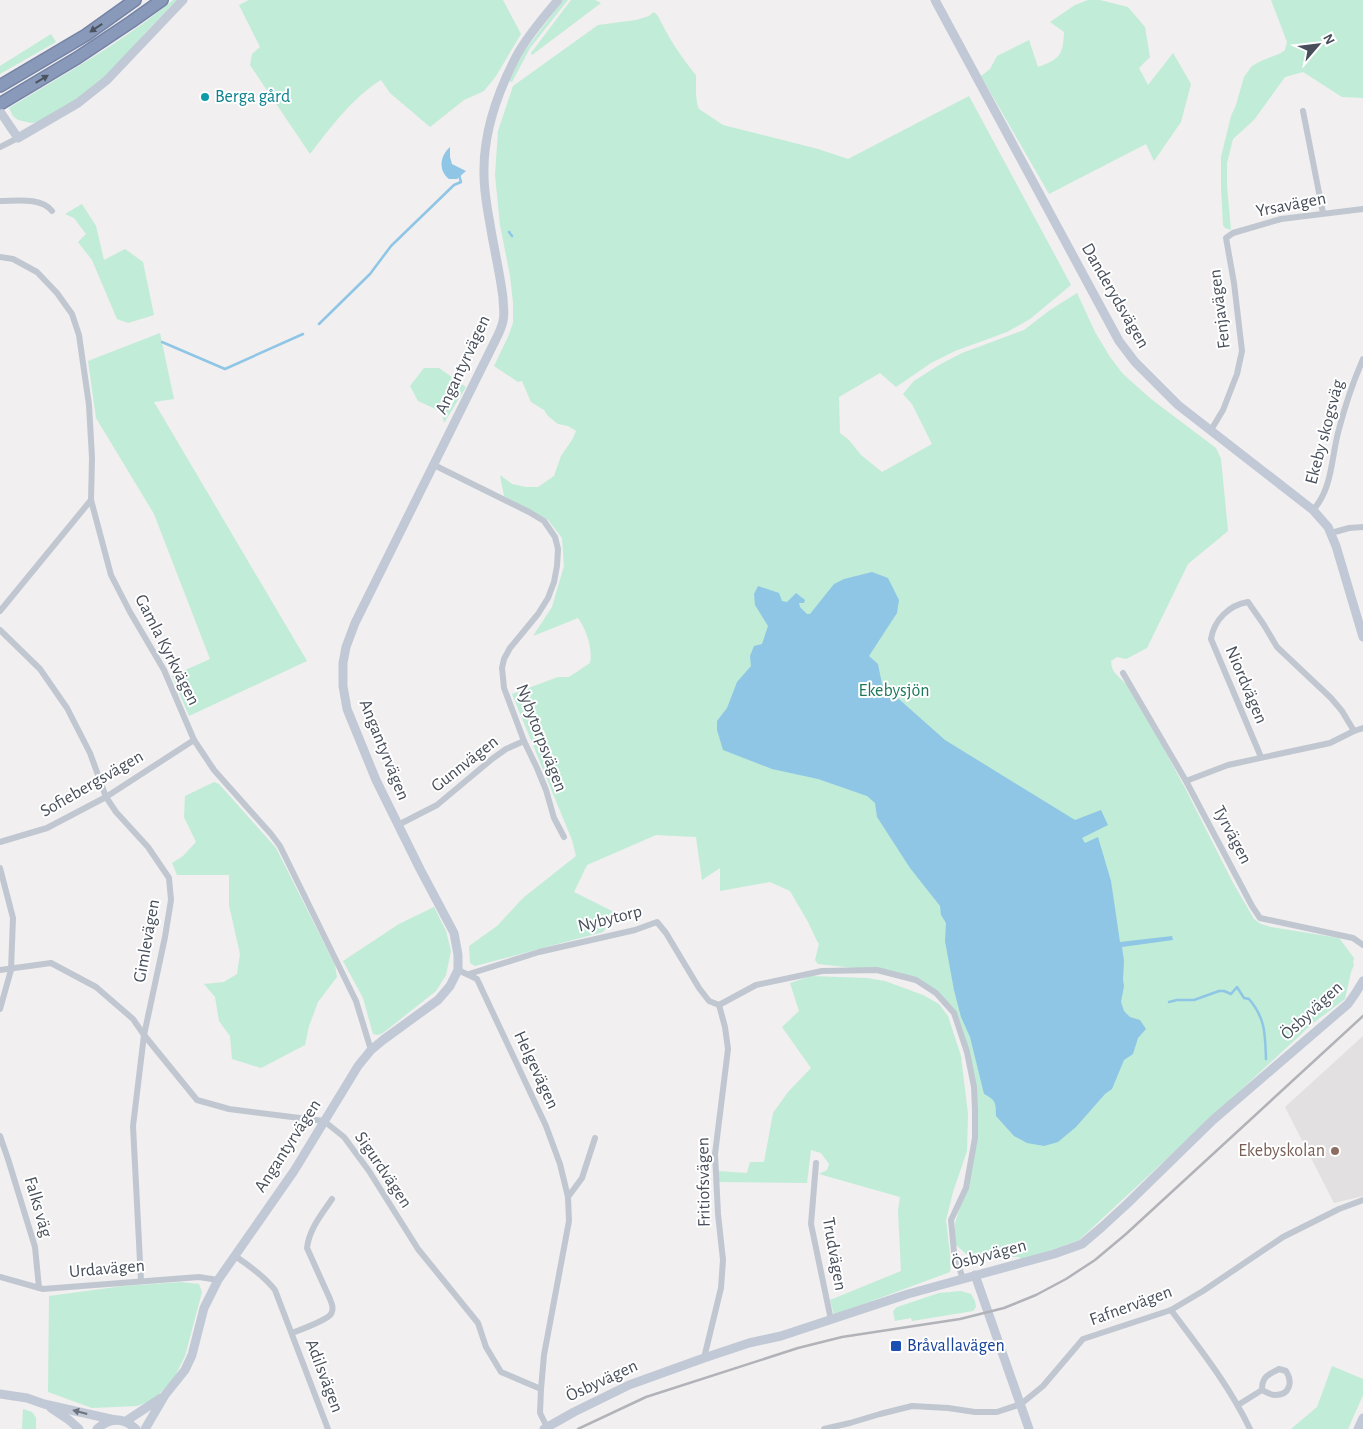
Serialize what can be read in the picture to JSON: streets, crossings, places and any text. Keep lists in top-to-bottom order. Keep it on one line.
{"streets":{"street":["Yrsavägen","Danderydsvägen","Fenjavägen","Angantyrvägen","Ekeby skogsväg","Gamla Kyrkvägen","Niordvägen","Nybytorpsvägen","Gunnvägen","Sofiebergsvägen","Tyrvägen","Nybytorp","Gimlevägen","Ösbyvägen","Helgevägen","Sigurdvägen","Fritiofsvägen","Falks väg","Trudvägen","Urdavägen","Fafnervägen","Adilsvägen"]},"crossings":[["Yrsavägen","Fenjavägen"],["Danderydsvägen","Fenjavägen"],["Danderydsvägen","Ekeby skogsväg"],["Angantyrvägen","Gamla Kyrkvägen"],["Angantyrvägen","Nybytorpsvägen"],["Angantyrvägen","Gunnvägen"],["Angantyrvägen","Sigurdvägen"],["Angantyrvägen","Urdavägen"],["Angantyrvägen","Adilsvägen"],["Gamla Kyrkvägen","Sofiebergsvägen"],["Nybytorpsvägen","Gunnvägen"],["Sofiebergsvägen","Gimlevägen"],["Nybytorp","Helgevägen"],["Nybytorp","Fritiofsvägen"],["Gimlevägen","Urdavägen"],["Ösbyvägen","Helgevägen"],["Ösbyvägen","Fritiofsvägen"],["Ösbyvägen","Trudvägen"],["Helgevägen","Sigurdvägen"],["Falks väg","Urdavägen"]],"parks":["Ekebysjön"],"places":{"other":["Berga gård","Ekebyskolan"],"transit":["Bråvallavägen"]},"north":"top right"}
